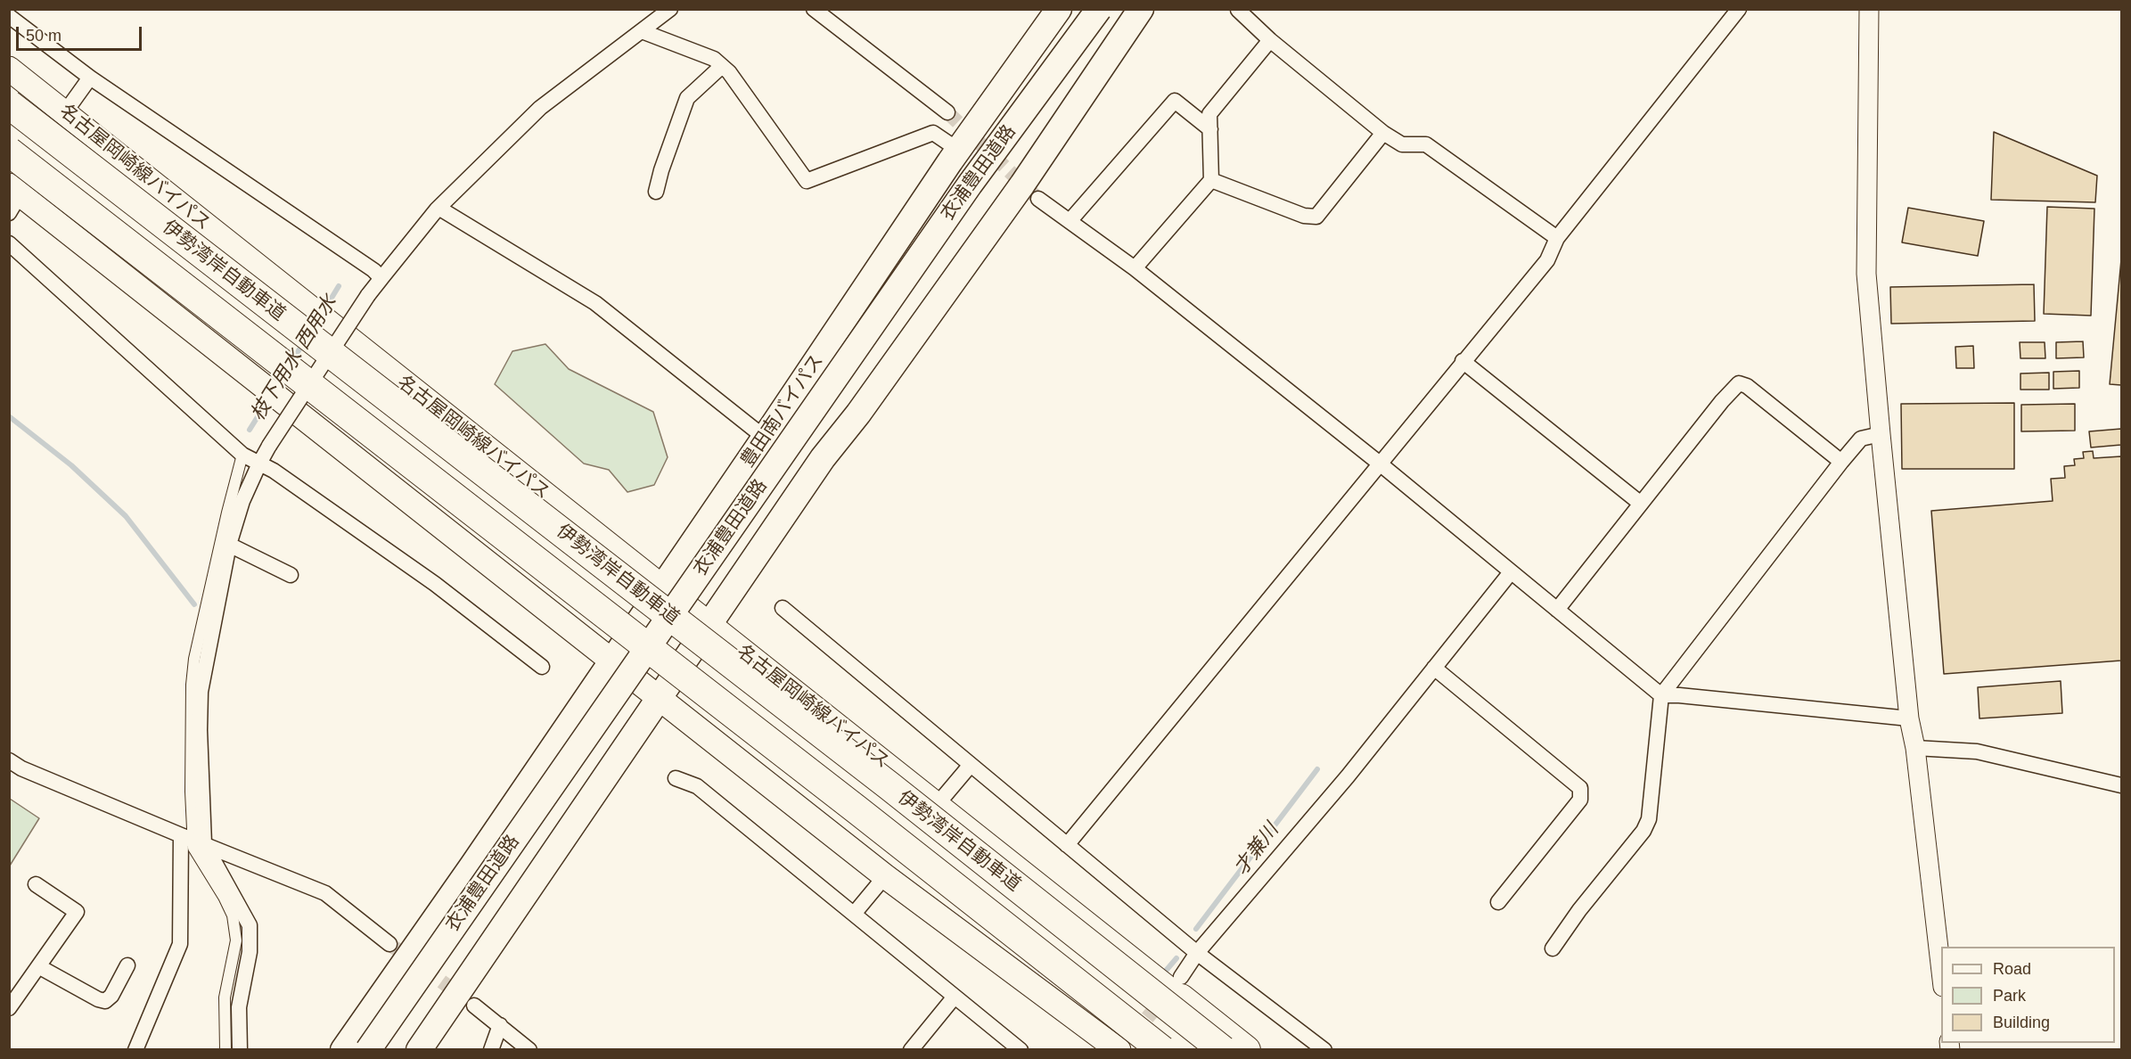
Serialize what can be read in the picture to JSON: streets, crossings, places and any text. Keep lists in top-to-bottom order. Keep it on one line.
{"streets":{"highway":["衣浦豊田道路","伊勢湾岸自動車道","豊田南バイパス"],"main road":["名古屋岡崎線バイパス"]},"crossings":[["名古屋岡崎線バイパス","豊田南バイパス"]],"water":["枝下用水 西用水","才兼川"],"legend":["Road","Park","Building"],"scale_bar":"50 m"}
